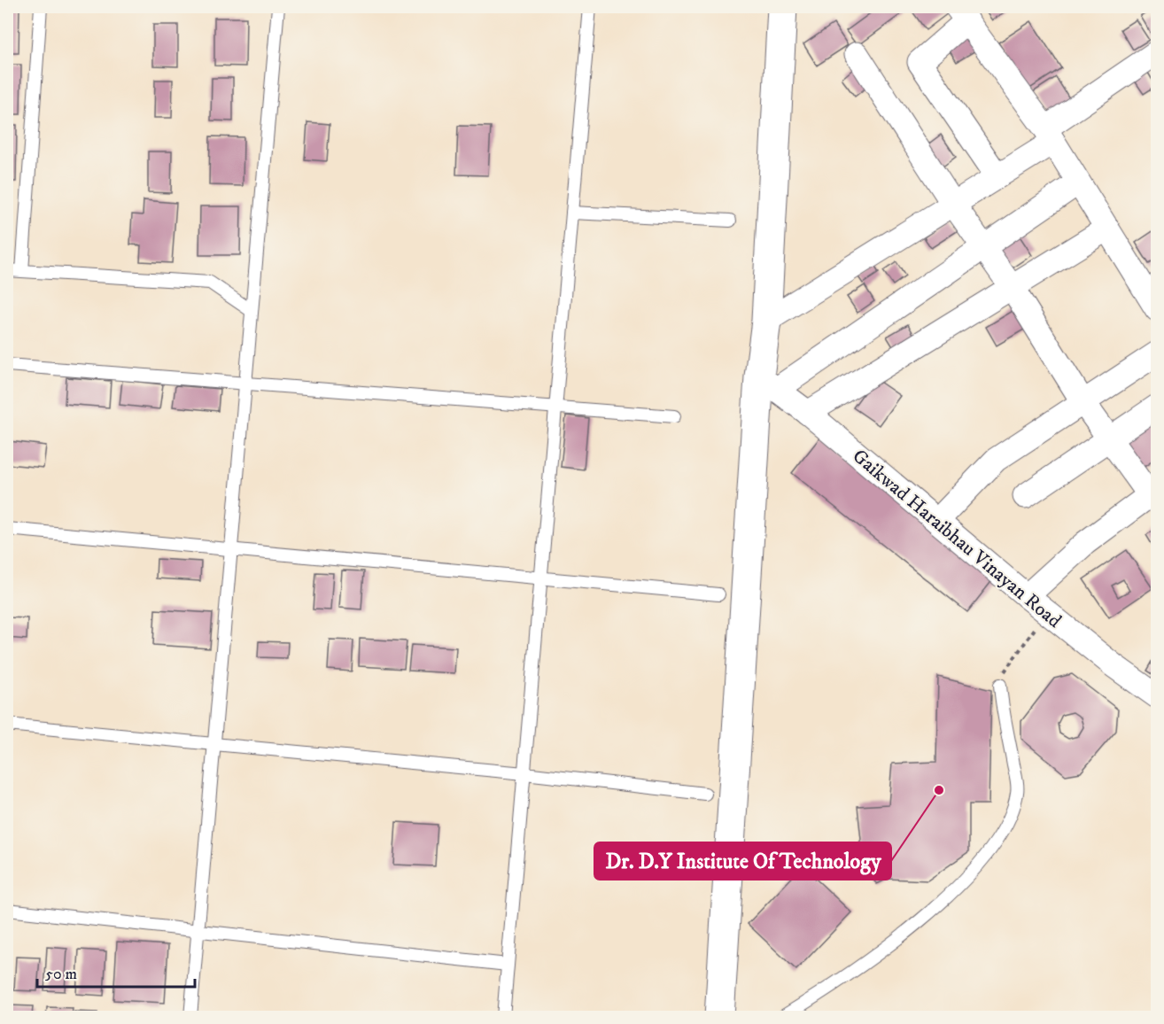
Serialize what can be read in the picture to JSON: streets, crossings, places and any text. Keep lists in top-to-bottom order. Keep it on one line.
{"streets":{"street":["Gaikwad Haraibhau Vinayan Road"]},"places":["Dr. D.Y Institute Of Technology"],"scale_bar":"50 m"}
